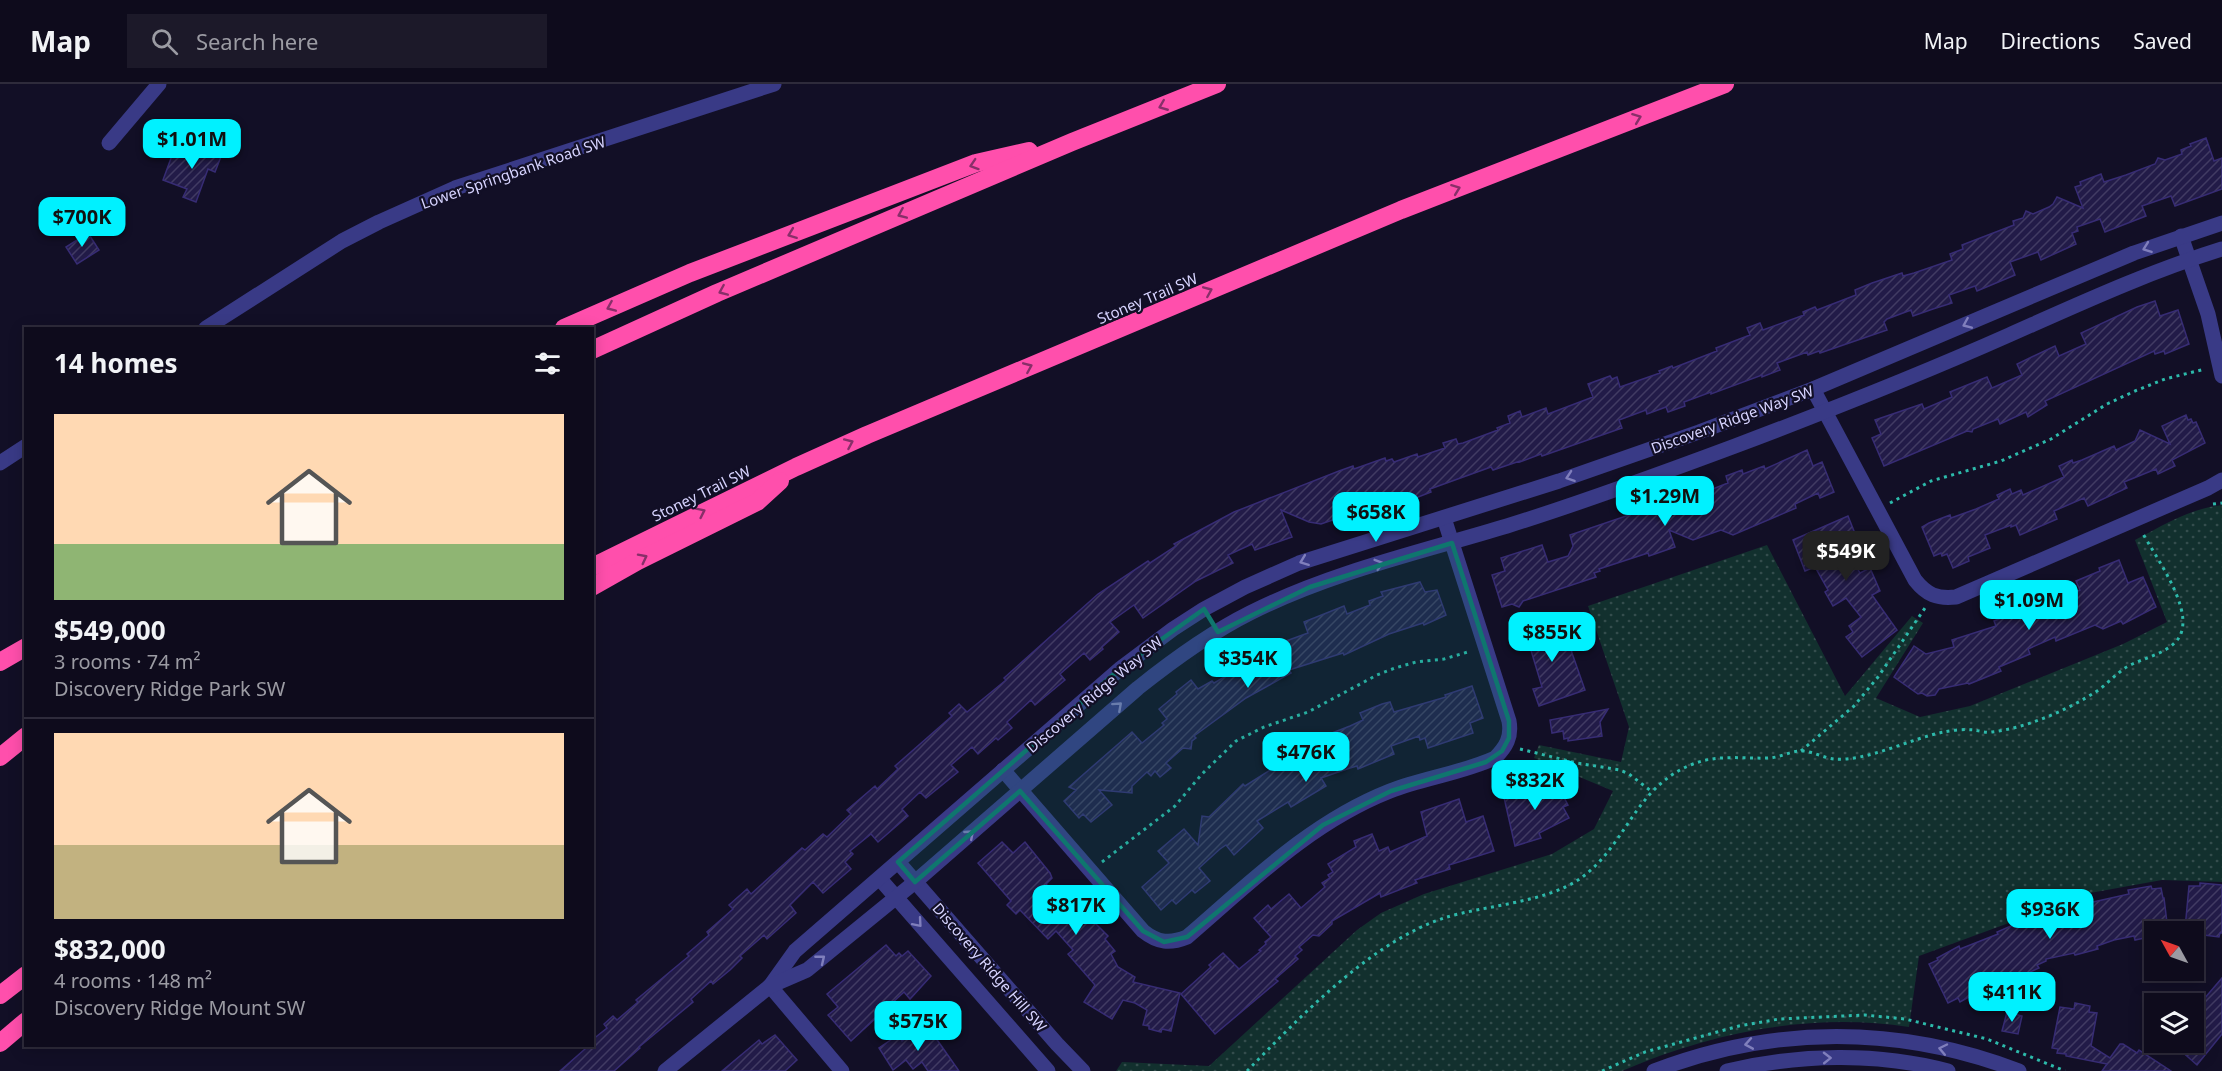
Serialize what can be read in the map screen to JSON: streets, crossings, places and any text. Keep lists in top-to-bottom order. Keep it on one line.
{"streets":{"highway":["Stoney Trail SW"],"street":["Lower Springbank Road SW","Discovery Ridge Way SW","Discovery Ridge Hill SW"]},"crossings":[["Discovery Ridge Way SW","Discovery Ridge Hill SW"]],"one_way":["Stoney Trail SW"],"north":"top left","page":{"header":"Map","search":"Search here","nav":["Map","Directions","Saved"],"price":["$1.01M","$700K","$1.29M","$658K","$549K","$1.09M","$855K","$354K","$476K","$832K","$817K","$936K","$411K","$575K"],"heading":"14 homes","list":[{"name":"$549,000","note":"3 rooms · 74 m² · Discovery Ridge Park SW"},{"name":"$832,000","note":"4 rooms · 148 m² · Discovery Ridge Mount SW"}]}}
